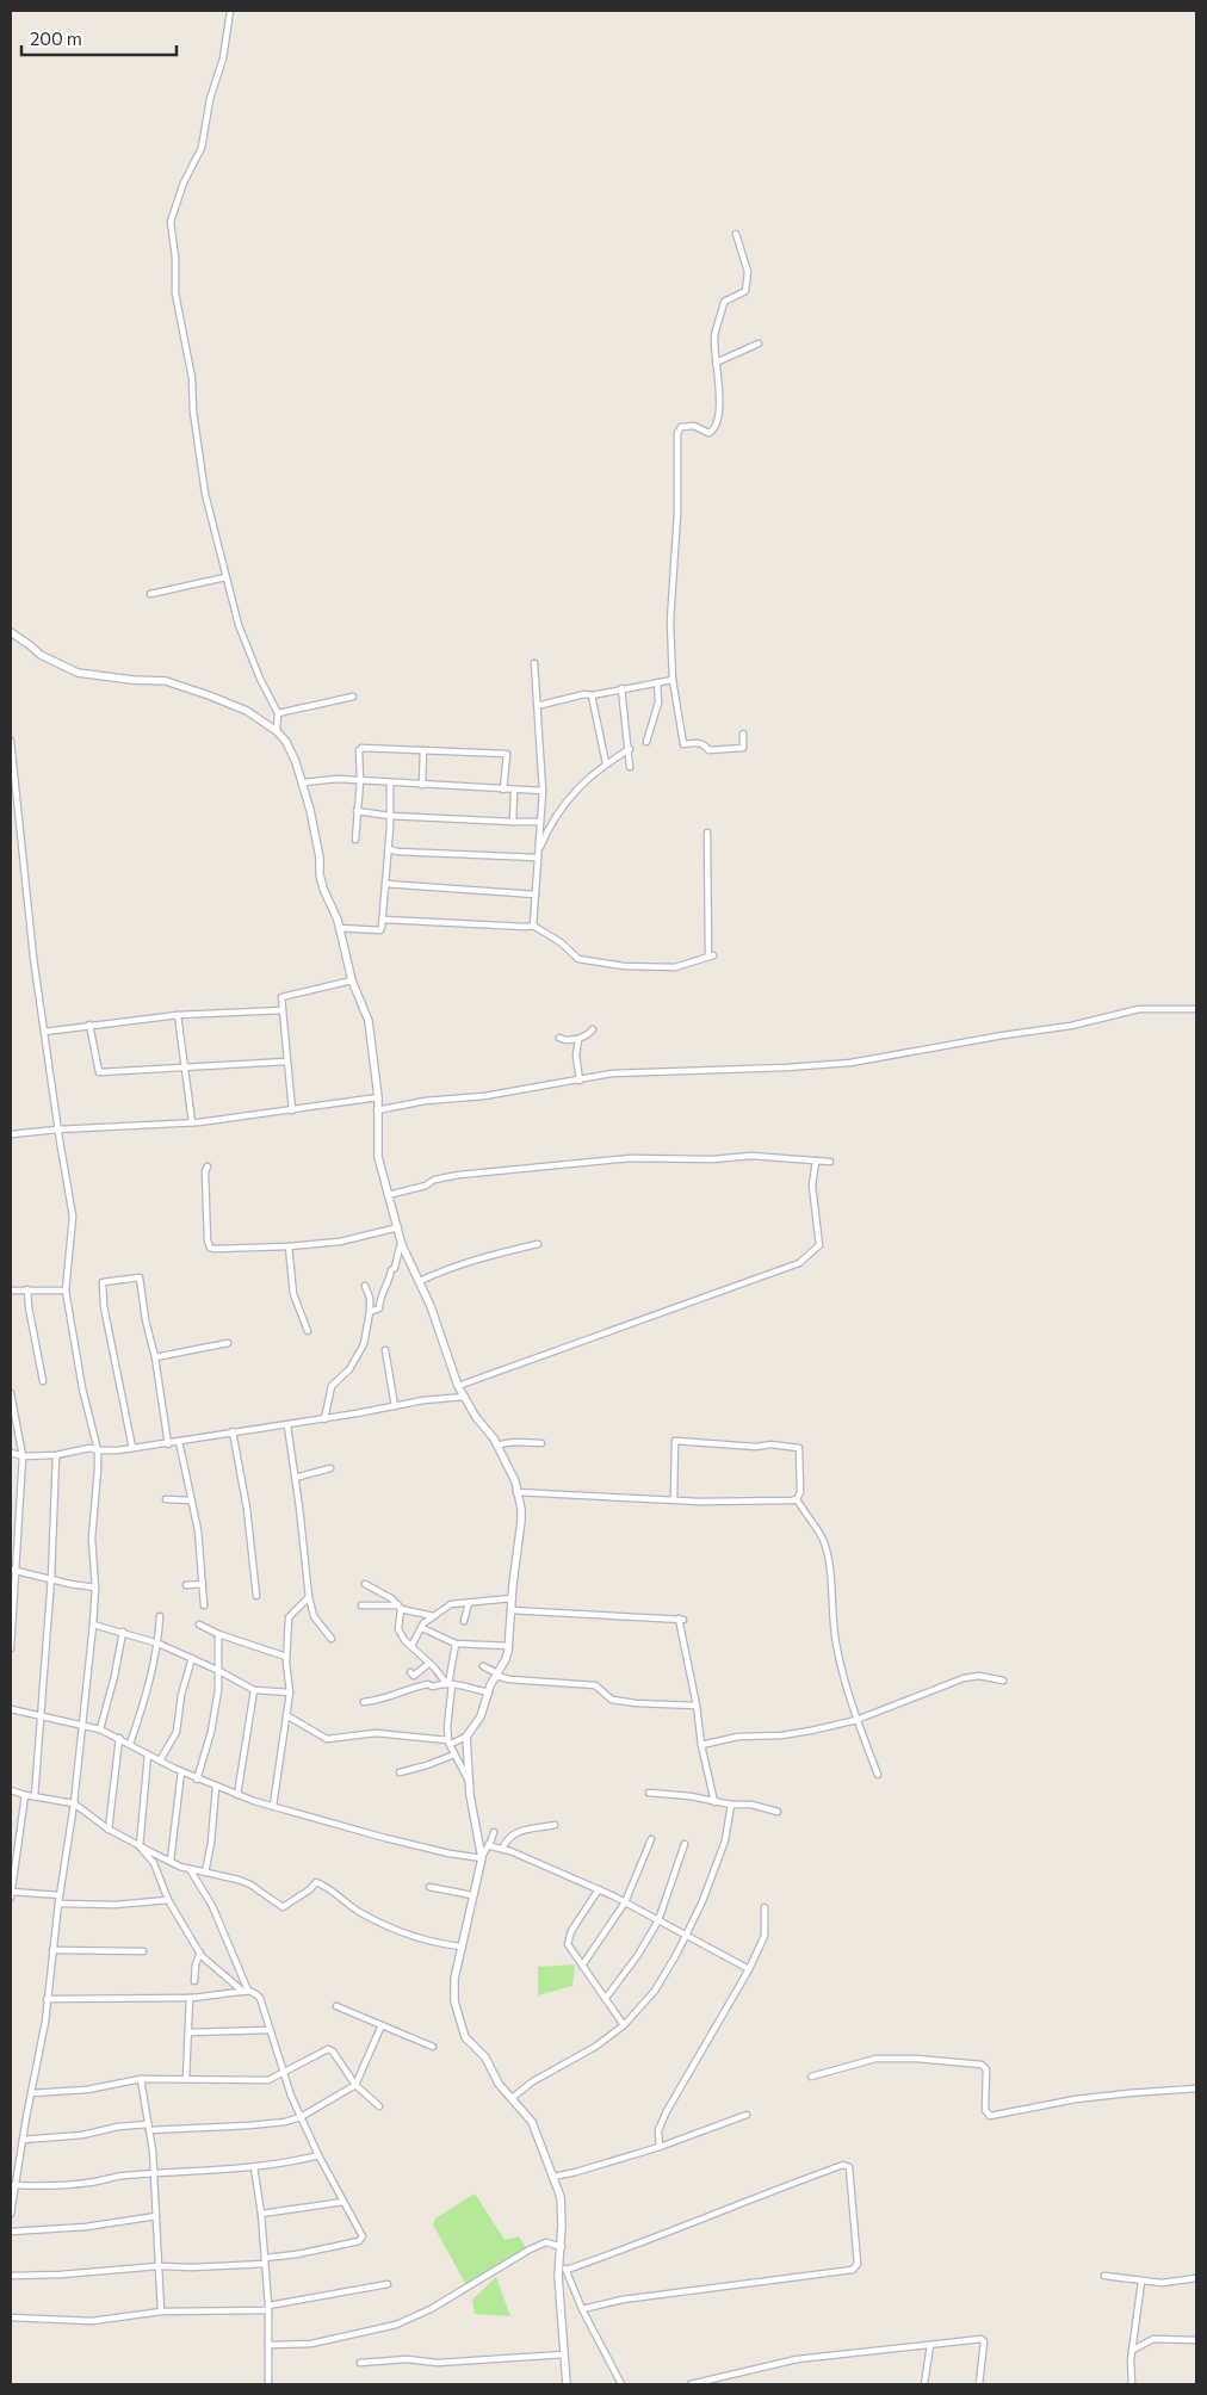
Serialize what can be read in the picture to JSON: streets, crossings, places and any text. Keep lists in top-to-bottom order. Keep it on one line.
{"scale_bar":"200 m"}
